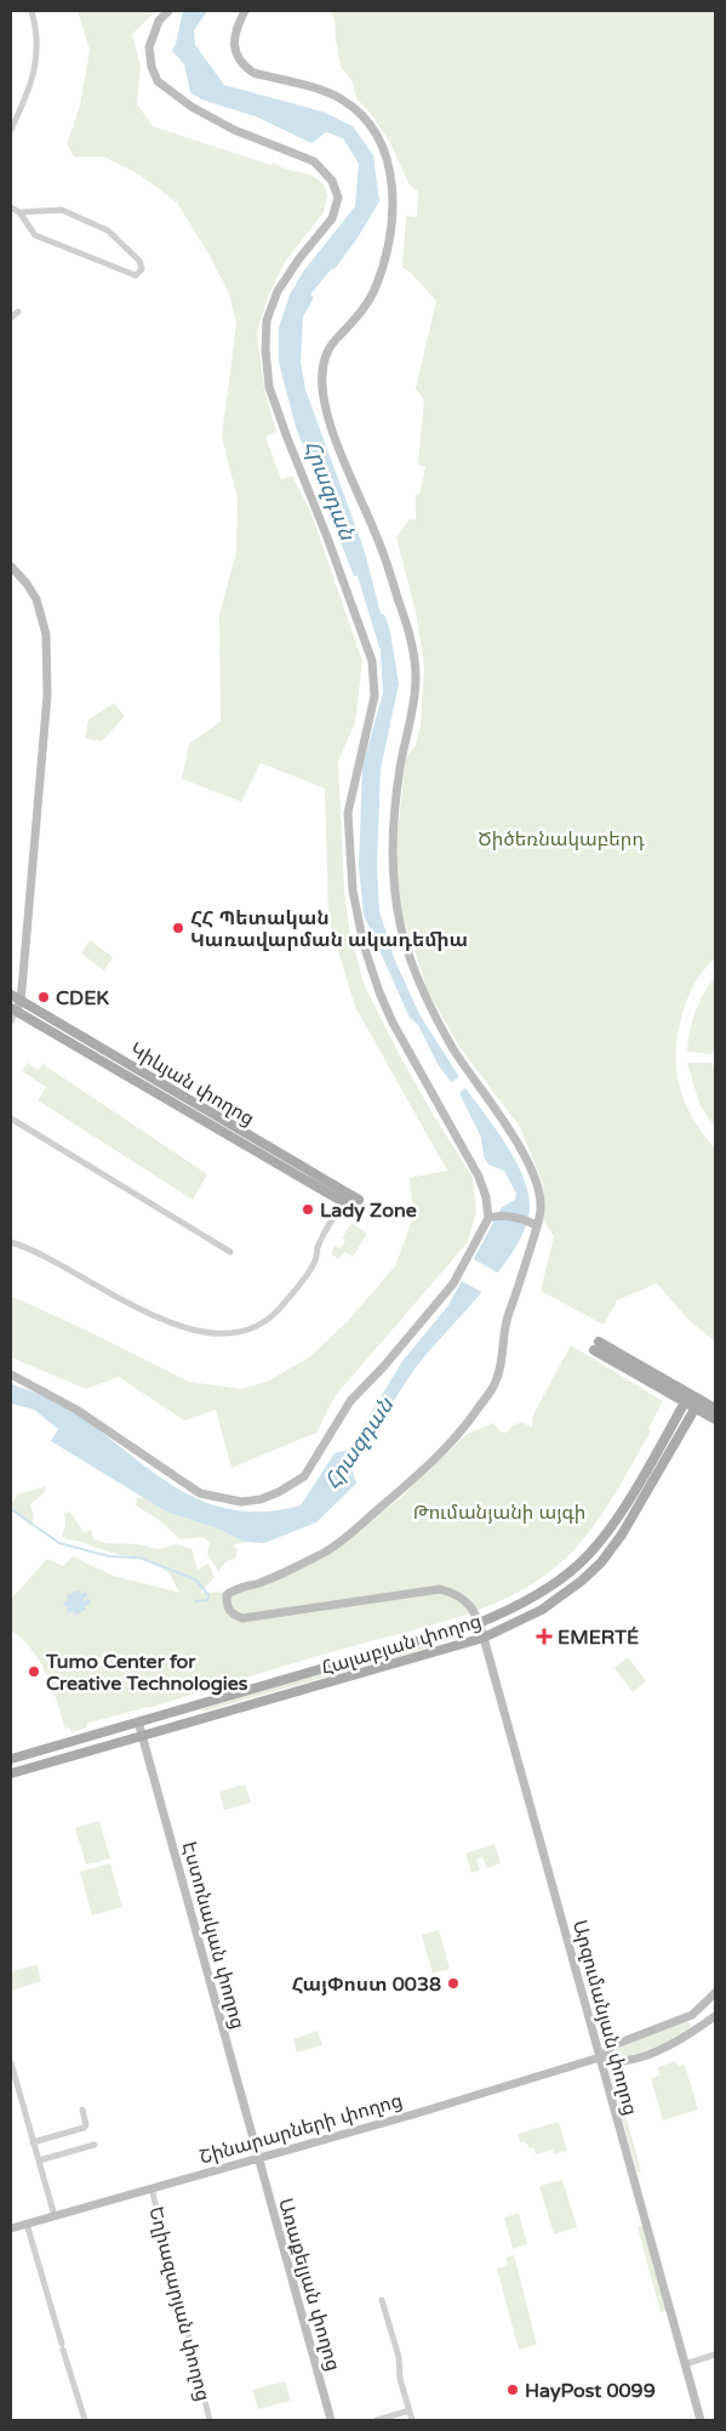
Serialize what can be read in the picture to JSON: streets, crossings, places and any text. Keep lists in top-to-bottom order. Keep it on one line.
{"streets":{"main road":["Կիևյան փողոց","Հալաբյան փողոց"],"street":["Էստոնական փողոց","Արզումանյան փողոց","Շինարարների փողոց","Առաքելյան փողոց","Եղիազարյան փողոց"]},"crossings":[["Հալաբյան փողոց","Էստոնական փողոց"],["Հալաբյան փողոց","Արզումանյան փողոց"],["Էստոնական փողոց","Շինարարների փողոց"],["Էստոնական փողոց","Առաքելյան փողոց"],["Արզումանյան փողոց","Շինարարների փողոց"],["Շինարարների փողոց","Առաքելյան փողոց"],["Շինարարների փողոց","Եղիազարյան փողոց"]],"water":["Հրազդան"],"parks":["Ծիծեռնակաբերդ","Թումանյանի այգի"],"places":{"other":["ՀՀ Պետական Կառավարման ակադեմիա","CDEK","Lady Zone","Tumo Center for Creative Technologies","ՀայՓոստ 0038","HayPost 0099"],"health":["EMERTÉ"]}}
